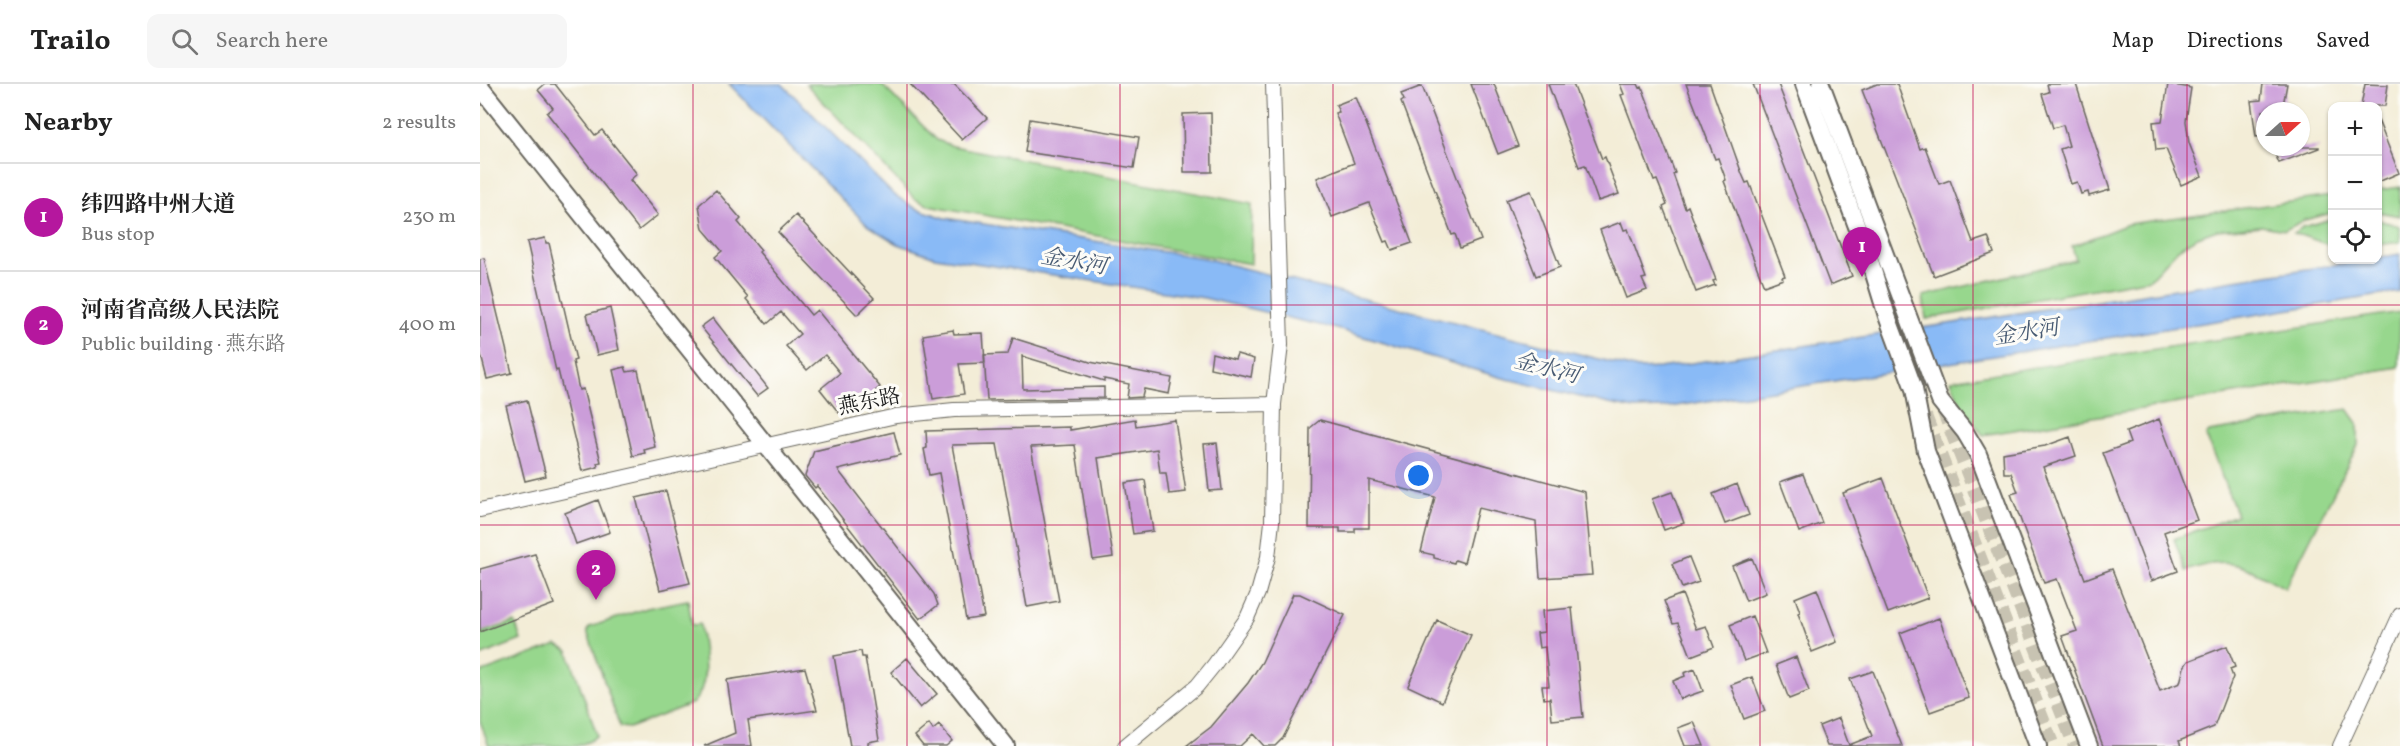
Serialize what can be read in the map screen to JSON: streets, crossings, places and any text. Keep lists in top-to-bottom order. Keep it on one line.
{"streets":{"street":["燕东路"]},"water":["金水河"],"north":"right","page":{"header":"Trailo","search":"Search here","nav":["Map","Directions","Saved"],"heading":["Nearby","2 results"],"map_buttons":["+","−"],"list":[{"mark":"1","name":"纬四路中州大道","note":"Bus stop","value":"230 m"},{"mark":"2","name":"河南省高级人民法院","note":"Public building · 燕东路","value":"400 m"}],"pins":["1","2"]}}
